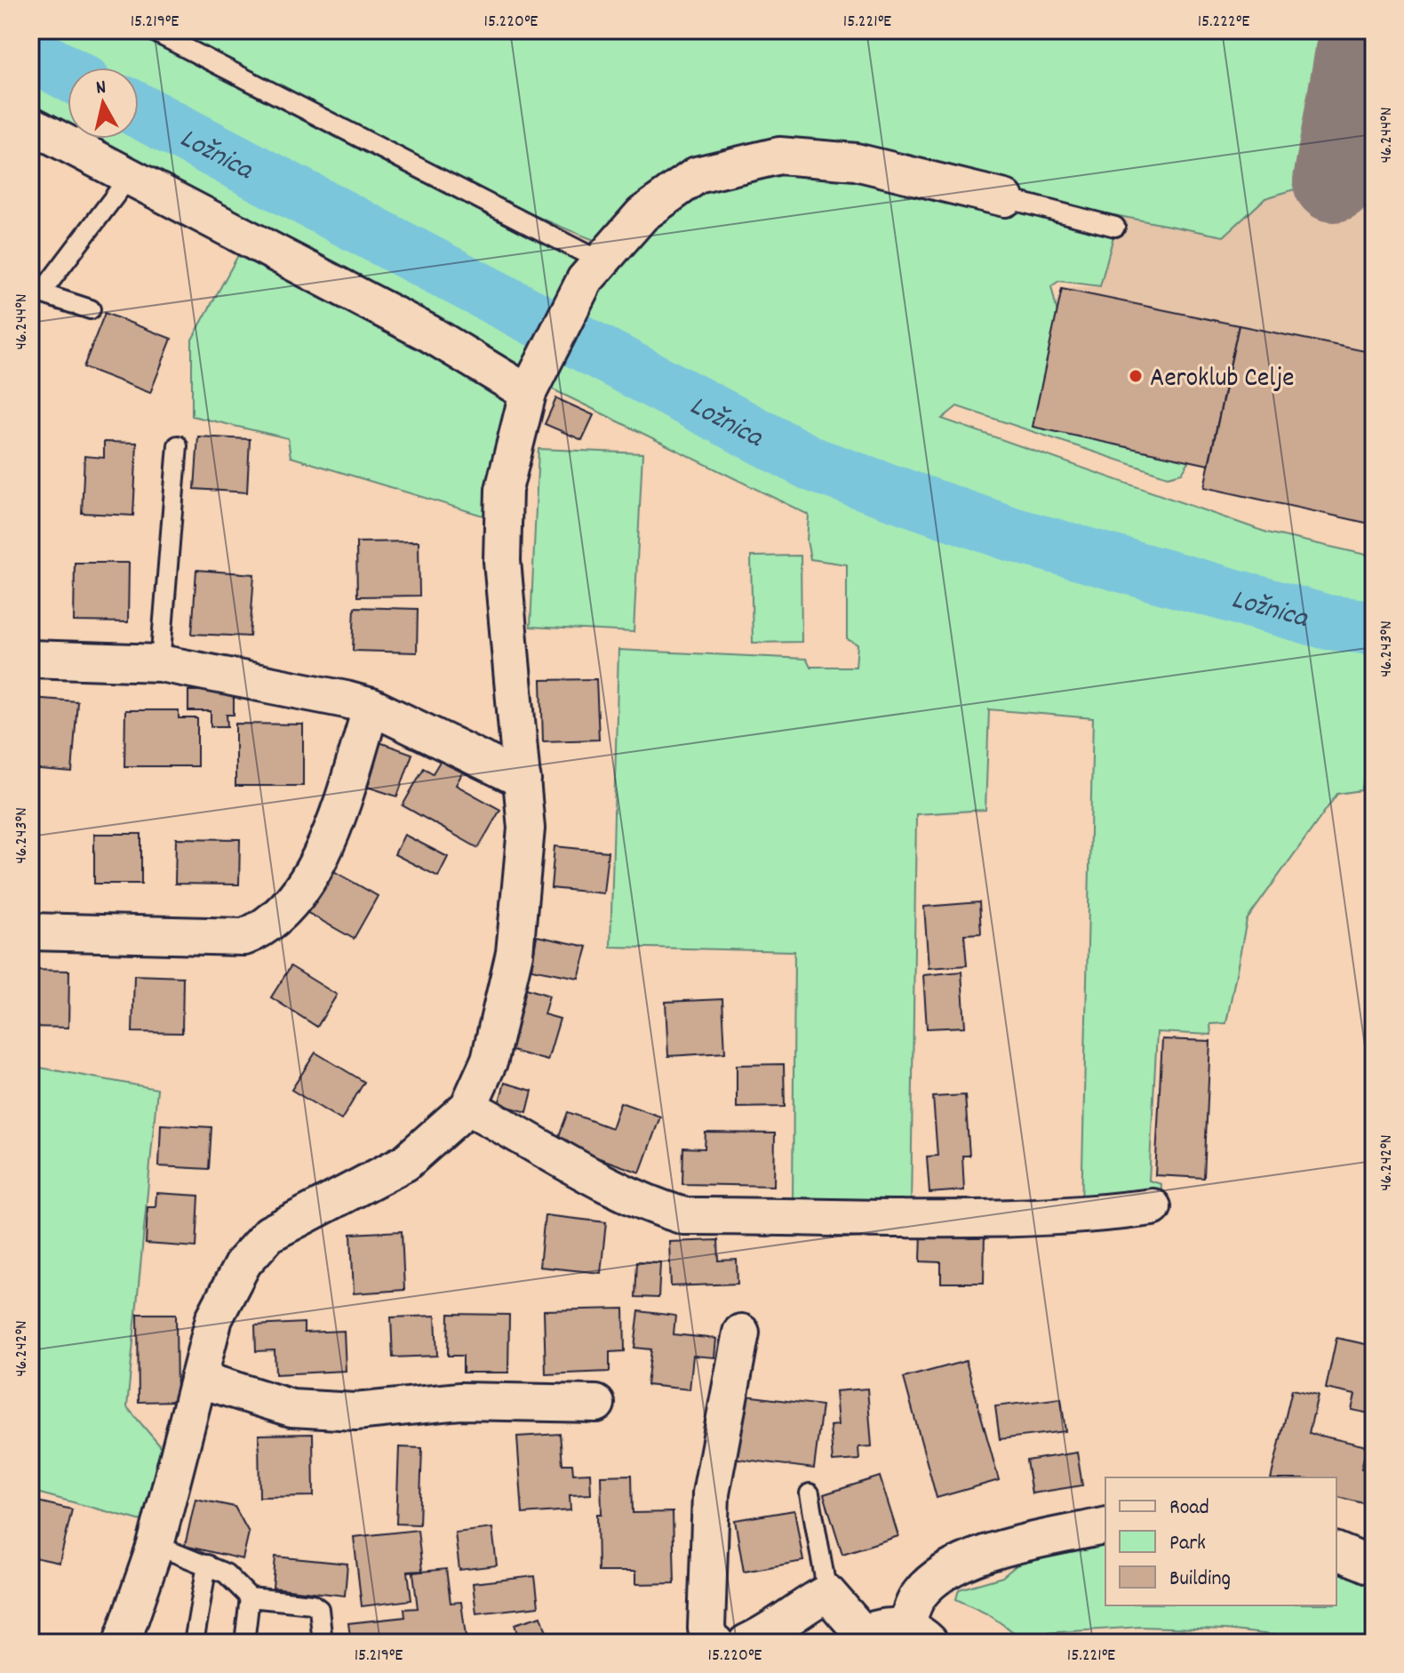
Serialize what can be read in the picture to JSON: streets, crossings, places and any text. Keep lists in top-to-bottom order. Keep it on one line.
{"water":["Ložnica"],"places":["Aeroklub Celje"],"legend":["Road","Park","Building"],"north":"top","coordinates":["15.219°E","15.220°E","15.221°E","15.222°E","46.244°N","46.243°N","46.242°N"]}
